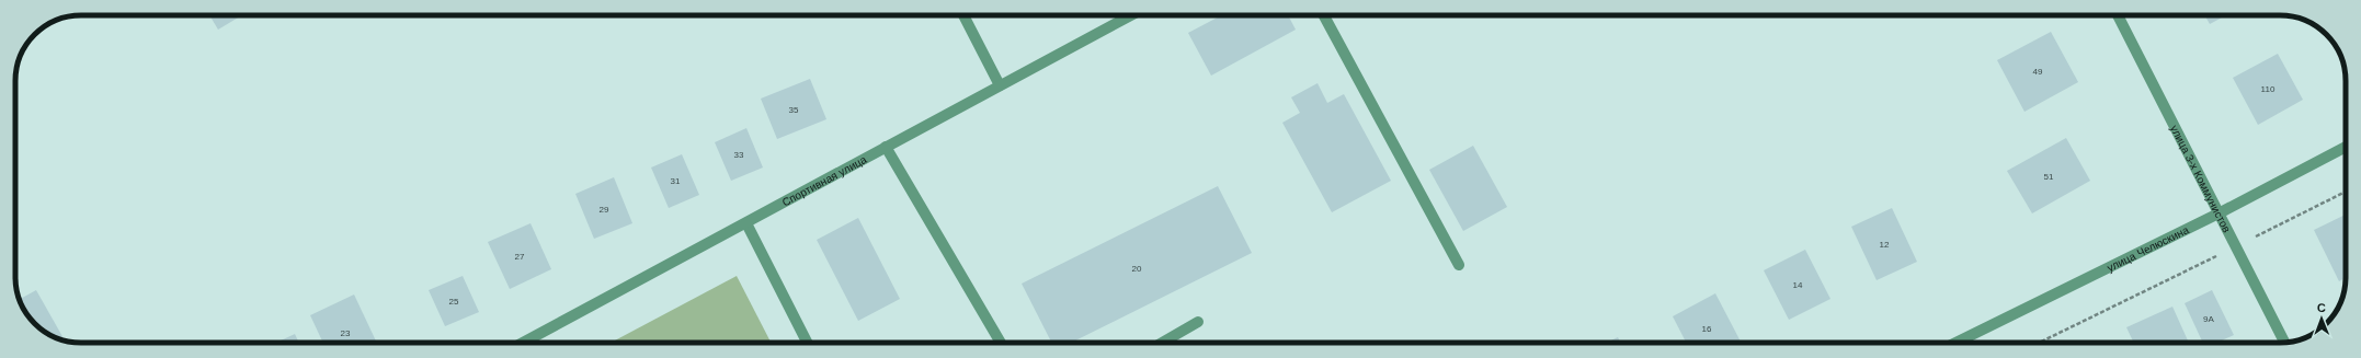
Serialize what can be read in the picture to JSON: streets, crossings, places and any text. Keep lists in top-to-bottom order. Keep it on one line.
{"streets":{"street":["улица 3-х Коммунистов","Спортивная улица","улица Челюскина"]},"crossings":[["улица 3-х Коммунистов","улица Челюскина"]],"house_numbers":["49","110","35","33","51","31","29","12","27","20","14","25","9А","16","23"],"north":"top"}
